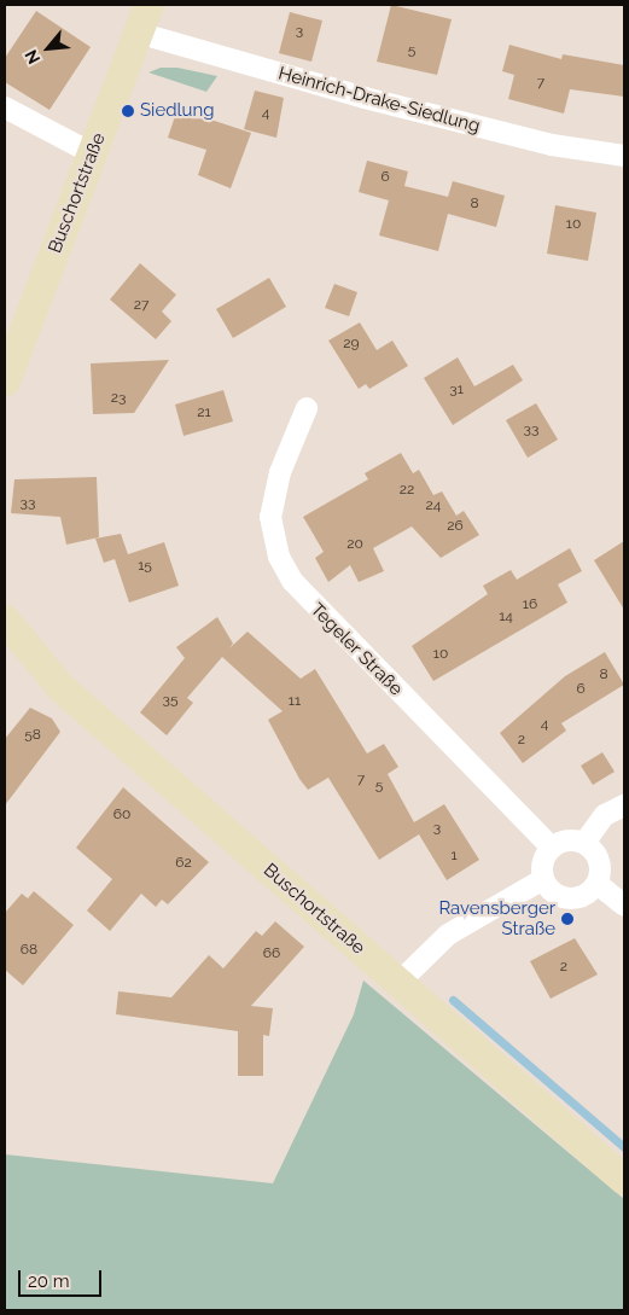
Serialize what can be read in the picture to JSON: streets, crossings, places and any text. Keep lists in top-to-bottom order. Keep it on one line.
{"streets":{"main road":["Buschortstraße"],"street":["Heinrich-Drake-Siedlung","Tegeler Straße"]},"crossings":[["Heinrich-Drake-Siedlung","Buschortstraße"]],"places":["Siedlung","Ravensberger Straße"],"house_numbers":["3","5","7","4","6","8","10","27","29","31","23","21","33","22","33","24","26","20","15","16","14","10","8","6","35","11","4","58","2","7","5","60","3","1","62","68","66","2"],"scale_bar":"20 m","north":"bottom left"}
